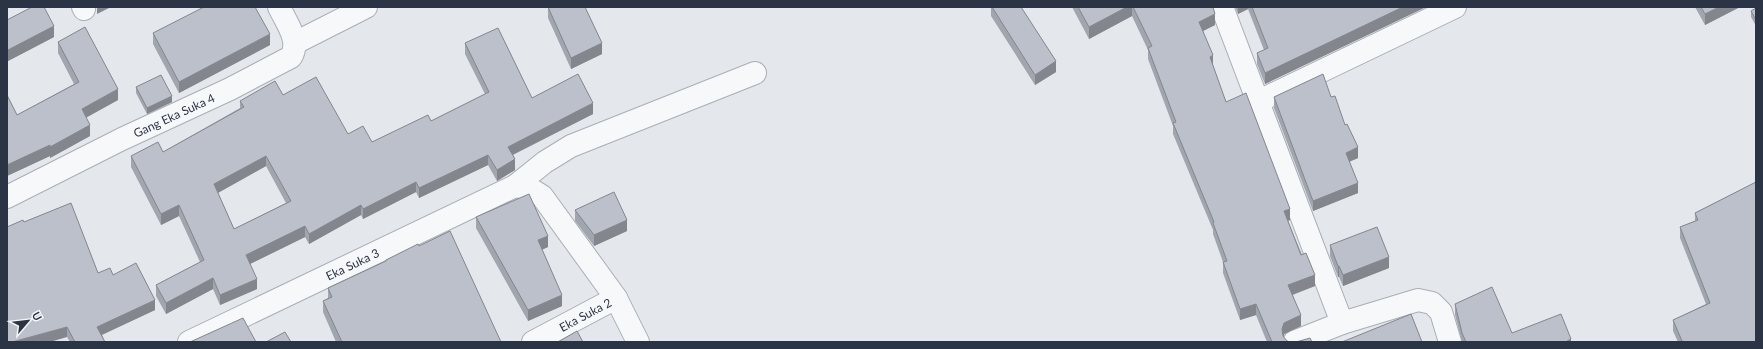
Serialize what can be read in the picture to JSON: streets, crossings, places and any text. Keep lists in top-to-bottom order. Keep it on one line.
{"streets":{"street":["Gang Eka Suka 4","Eka Suka 3","Eka Suka 2"]},"north":"top right"}
